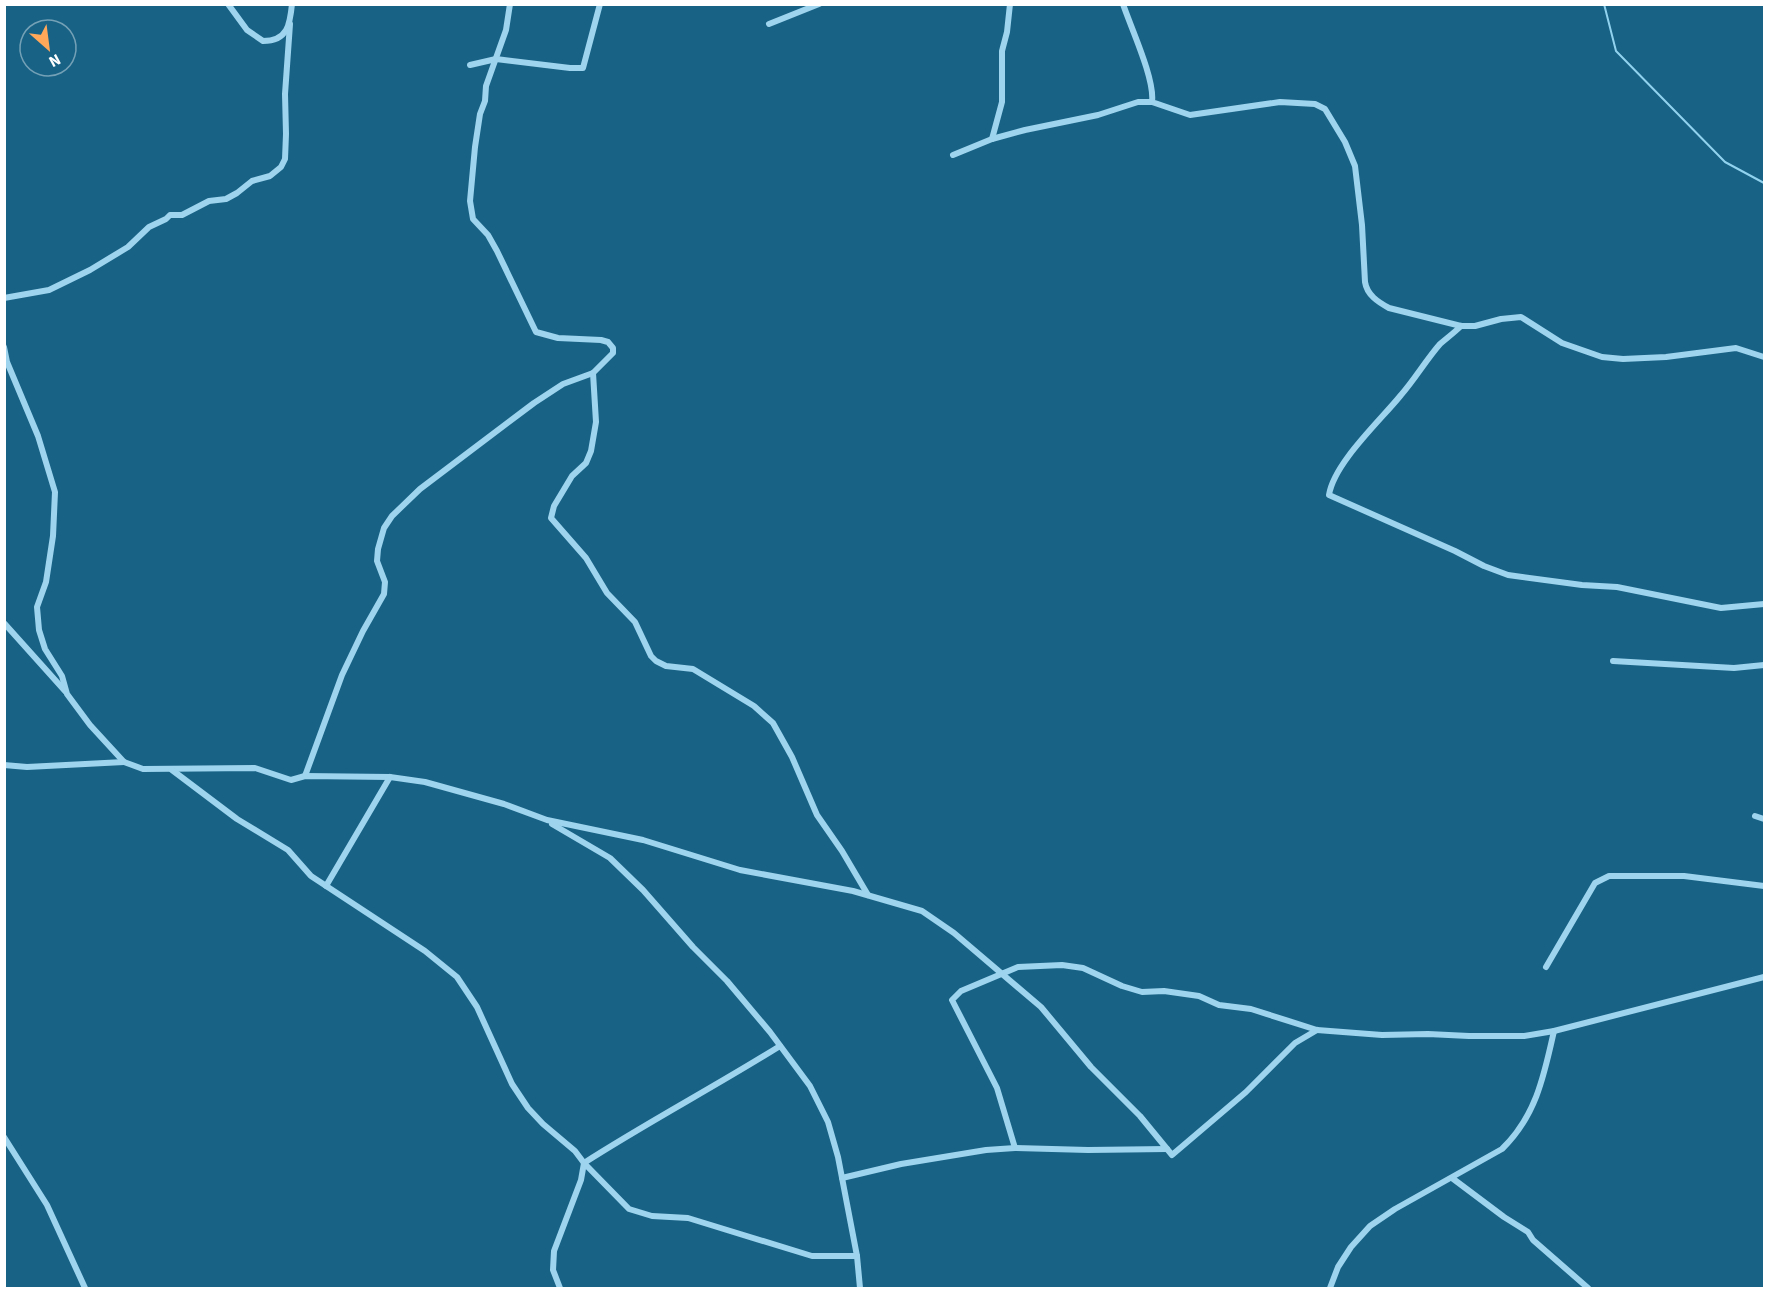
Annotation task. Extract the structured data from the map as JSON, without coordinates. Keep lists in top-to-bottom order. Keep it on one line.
{"north":"bottom right"}
